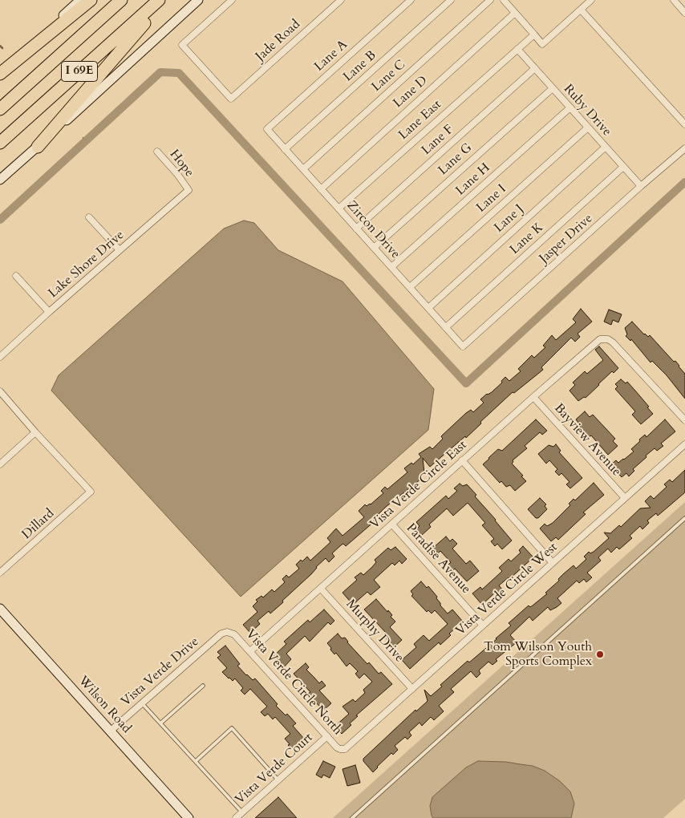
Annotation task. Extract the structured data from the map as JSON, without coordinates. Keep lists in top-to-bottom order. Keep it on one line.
{"streets":{"highway":["I 69E"],"main road":["Wilson Road"],"street":["Jade Road","Lane A","Lane B","Lane C","Lane D","Ruby Drive","Lane East","Lane F","Lane G","Hope","Lane H","Lane I","Lane J","Zircon Drive","Lane K","Jasper Drive","Lake Shore Drive","Bayview Avenue","Vista Verde Circle East","Dillard","Paradise Avenue","Vista Verde Circle West","Murphy Drive","Vista Verde Drive","Vista Verde Circle North","Vista Verde Court"]},"crossings":[["Lane A","Zircon Drive"],["Lane B","Zircon Drive"],["Lane C","Zircon Drive"],["Lane D","Zircon Drive"],["Ruby Drive","Lane East"],["Ruby Drive","Lane F"],["Ruby Drive","Lane G"],["Ruby Drive","Lane H"],["Ruby Drive","Lane I"],["Ruby Drive","Lane J"],["Ruby Drive","Lane K"],["Ruby Drive","Jasper Drive"],["Lane East","Zircon Drive"],["Lane F","Zircon Drive"],["Lane G","Zircon Drive"],["Hope","Lake Shore Drive"],["Lane H","Zircon Drive"],["Lane I","Zircon Drive"],["Lane J","Zircon Drive"],["Zircon Drive","Lane K"],["Zircon Drive","Jasper Drive"],["Bayview Avenue","Vista Verde Circle East"],["Bayview Avenue","Vista Verde Circle West"],["Vista Verde Circle East","Paradise Avenue"],["Vista Verde Circle East","Murphy Drive"],["Vista Verde Circle East","Vista Verde Circle North"],["Paradise Avenue","Vista Verde Circle West"],["Vista Verde Circle West","Murphy Drive"],["Vista Verde Circle West","Vista Verde Circle North"],["Vista Verde Drive","Vista Verde Circle North"],["Vista Verde Drive","Wilson Road"],["Vista Verde Circle North","Vista Verde Court"]],"places":["Tom Wilson Youth Sports Complex"]}
